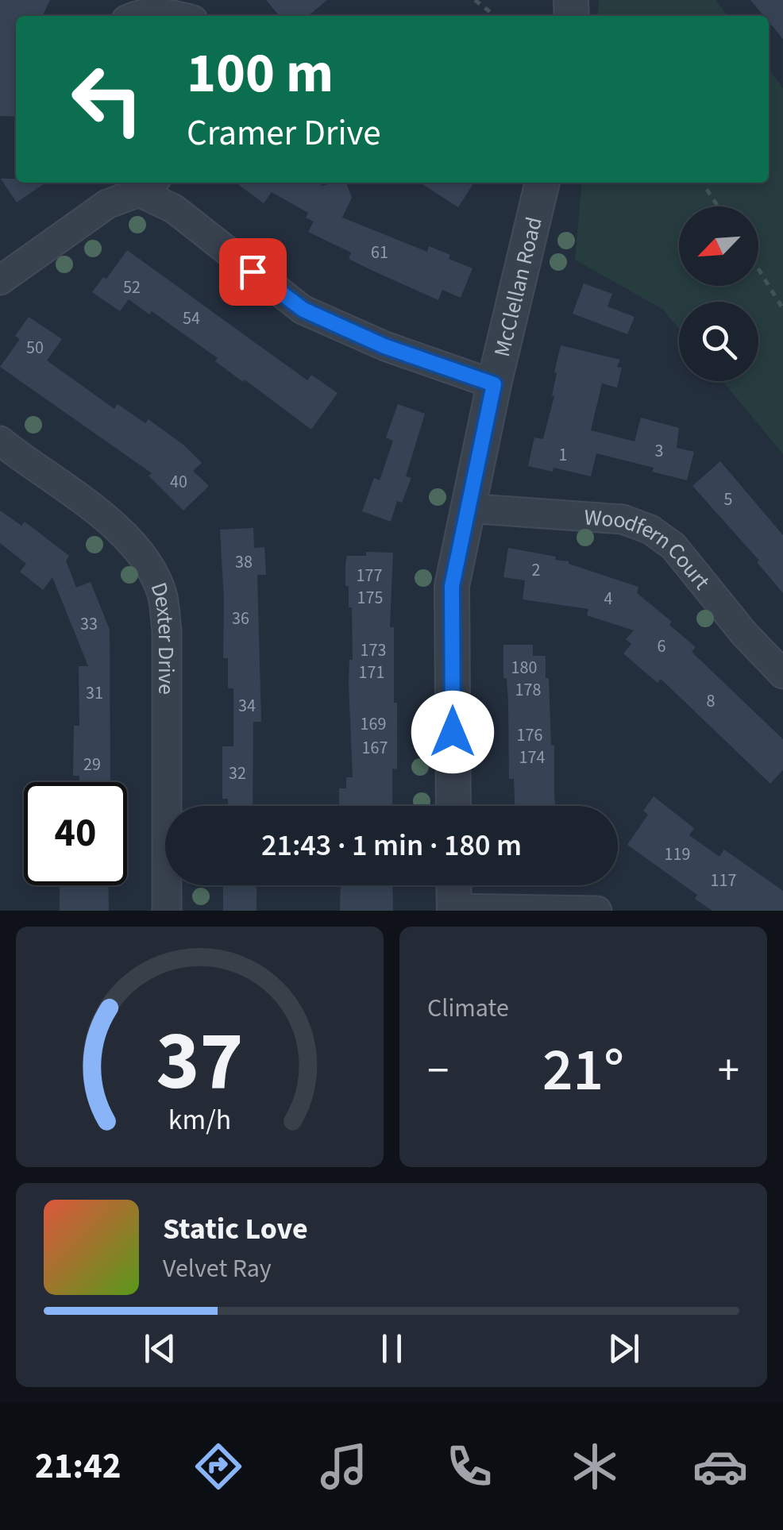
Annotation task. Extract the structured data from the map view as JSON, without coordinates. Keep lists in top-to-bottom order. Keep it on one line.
{"streets":{"street":["McClellan Road","Woodfern Court","Dexter Drive"]},"crossings":[["McClellan Road","Woodfern Court"]],"house_numbers":["61","52","54","50","3","1","40","5","38","2","177","175","4","36","33","6","173","180","171","178","31","8","34","169","176","167","174","29","32","119","117"],"north":"bottom left","page":{"turn":["100 m","Cramer Drive"],"limit":"40","trip":"21:43 · 1 min · 180 m","tile":"Climate","heat":["−","21°","+"],"song":["Static Love","Velvet Ray"],"tabs":"21:42","gauge":["37","km/h"]}}
